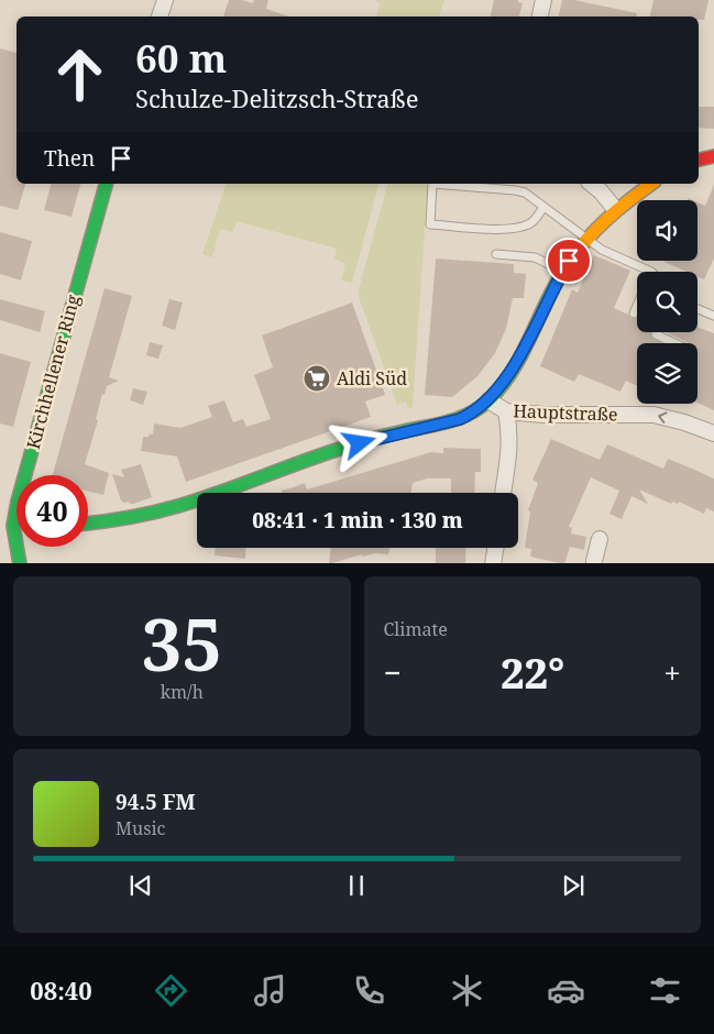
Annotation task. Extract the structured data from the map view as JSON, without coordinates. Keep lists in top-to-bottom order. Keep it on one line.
{"streets":{"street":["Kirchhellener Ring","Hauptstraße"]},"places":{"supermarket":["Aldi Süd"]},"page":{"turn":["60 m","Schulze-Delitzsch-Straße"],"then":"Then","limit":"40","trip":"08:41 · 1 min · 130 m","tile":[["35","km/h"],"Climate"],"heat":["−","22°","+"],"song":["94.5 FM","Music"],"tabs":"08:40"}}
